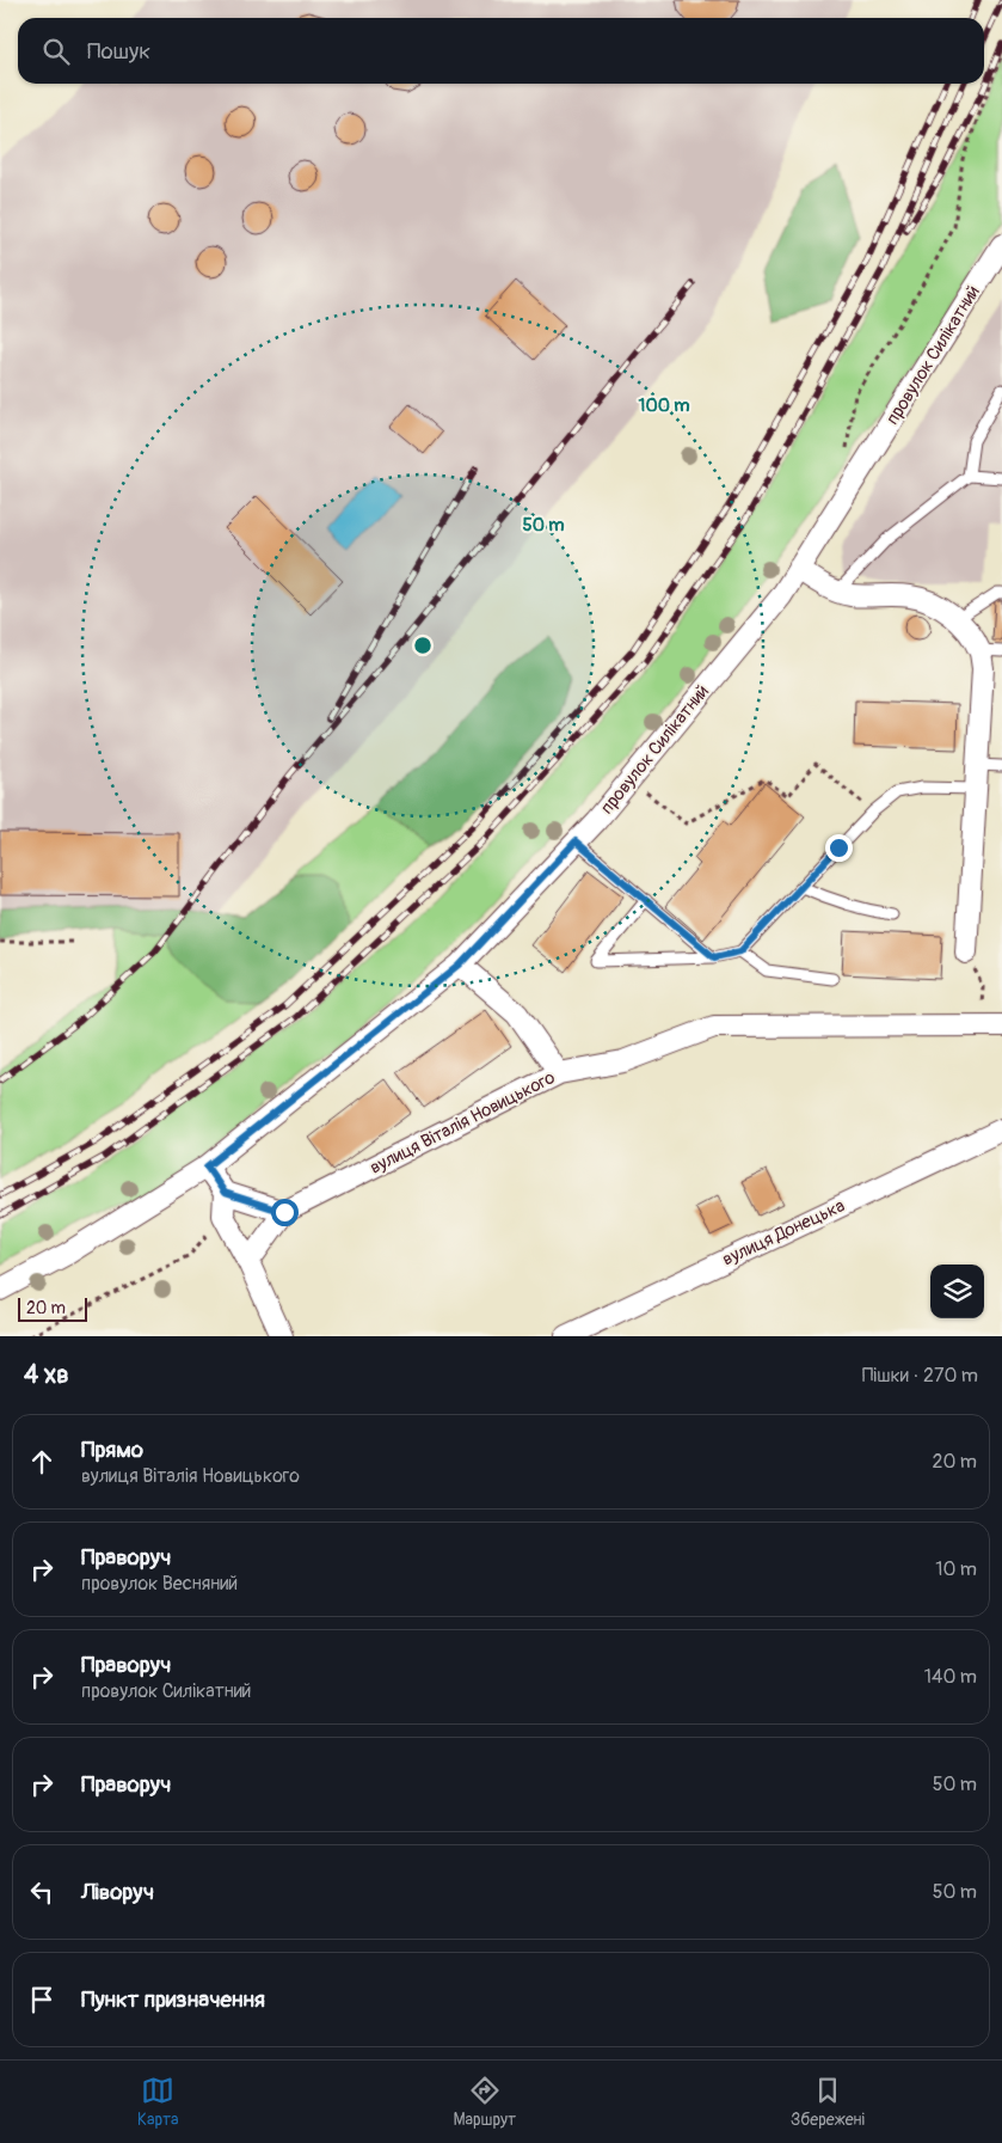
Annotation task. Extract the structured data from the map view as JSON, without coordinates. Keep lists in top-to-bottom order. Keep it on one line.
{"streets":{"street":["провулок Силікатний","вулиця Віталія Новицького","вулиця Донецька"]},"scale_bar":"20 m","page":{"search":"Пошук","scale":"20 m","heading":["4 хв","Пішки · 270 m"],"list":[["Прямо","вулиця Віталія Новицького","20 m"],["Праворуч","провулок Весняний","10 m"],["Праворуч","провулок Силікатний","140 m"],["Праворуч","50 m"],["Ліворуч","50 m"],"Пункт призначення"],"nav":["Карта","Маршрут","Збережені"]},"rings":["100 m","50 m"]}
